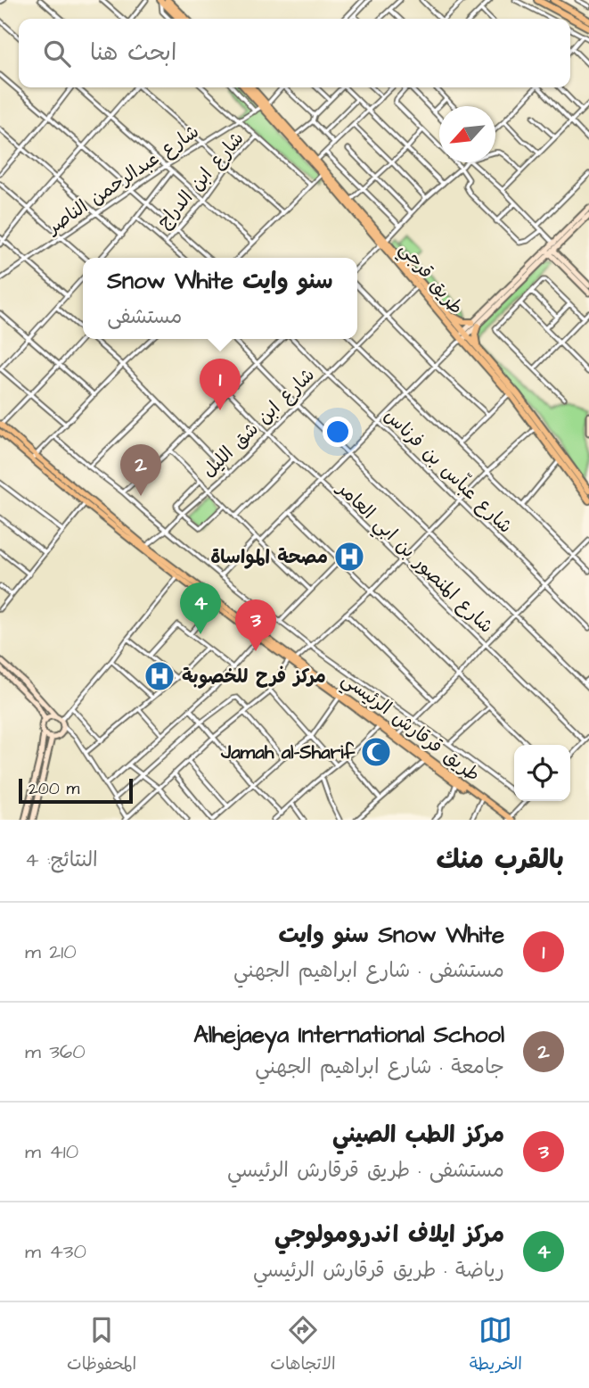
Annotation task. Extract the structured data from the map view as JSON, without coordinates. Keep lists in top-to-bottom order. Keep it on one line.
{"streets":{"highway":["طريق قرجي"],"main road":["طريق قرقارش الرئيسي"],"street":["شارع عبدالرحمن الناصر","شارع ابن الدراج","شارع ابن شق الليل","شارع عباّس بن فرناس","شارع المنصور بن ابي العامر"]},"crossings":[["شارع عبدالرحمن الناصر","طريق قرجي"],["طريق قرجي","شارع ابن شق الليل"],["شارع ابن شق الليل","شارع عباّس بن فرناس"],["شارع ابن شق الليل","شارع المنصور بن ابي العامر"],["شارع ابن شق الليل","طريق قرقارش الرئيسي"]],"places":{"hospital":["مصحة المواساة","مركز فرح للخصوبة"],"mosque":["Jamah al-Sharif"]},"scale_bar":"200 m","north":"bottom left","page":{"search":"ابحث هنا","popup":["Snow White سنو وايت","مستشفى"],"pins":["1","2","4","3"],"scale":"200 m","heading":["بالقرب منك","النتائج: 4"],"list":[{"mark":"1","name":"Snow White سنو وايت","note":"مستشفى · شارع ابراهيم الجهني","value":"210 m"},{"mark":"2","name":"Alhejaeya International School","note":"جامعة · شارع ابراهيم الجهني","value":"360 m"},{"mark":"3","name":"مركز الطب الصيني","note":"مستشفى · طريق قرقارش الرئيسي","value":"410 m"},{"mark":"4","name":"مركز ايلاف اندرومولوجي","note":"رياضة · طريق قرقارش الرئيسي","value":"430 m"}],"nav":["الخريطة","الاتجاهات","المحفوظات"]}}
